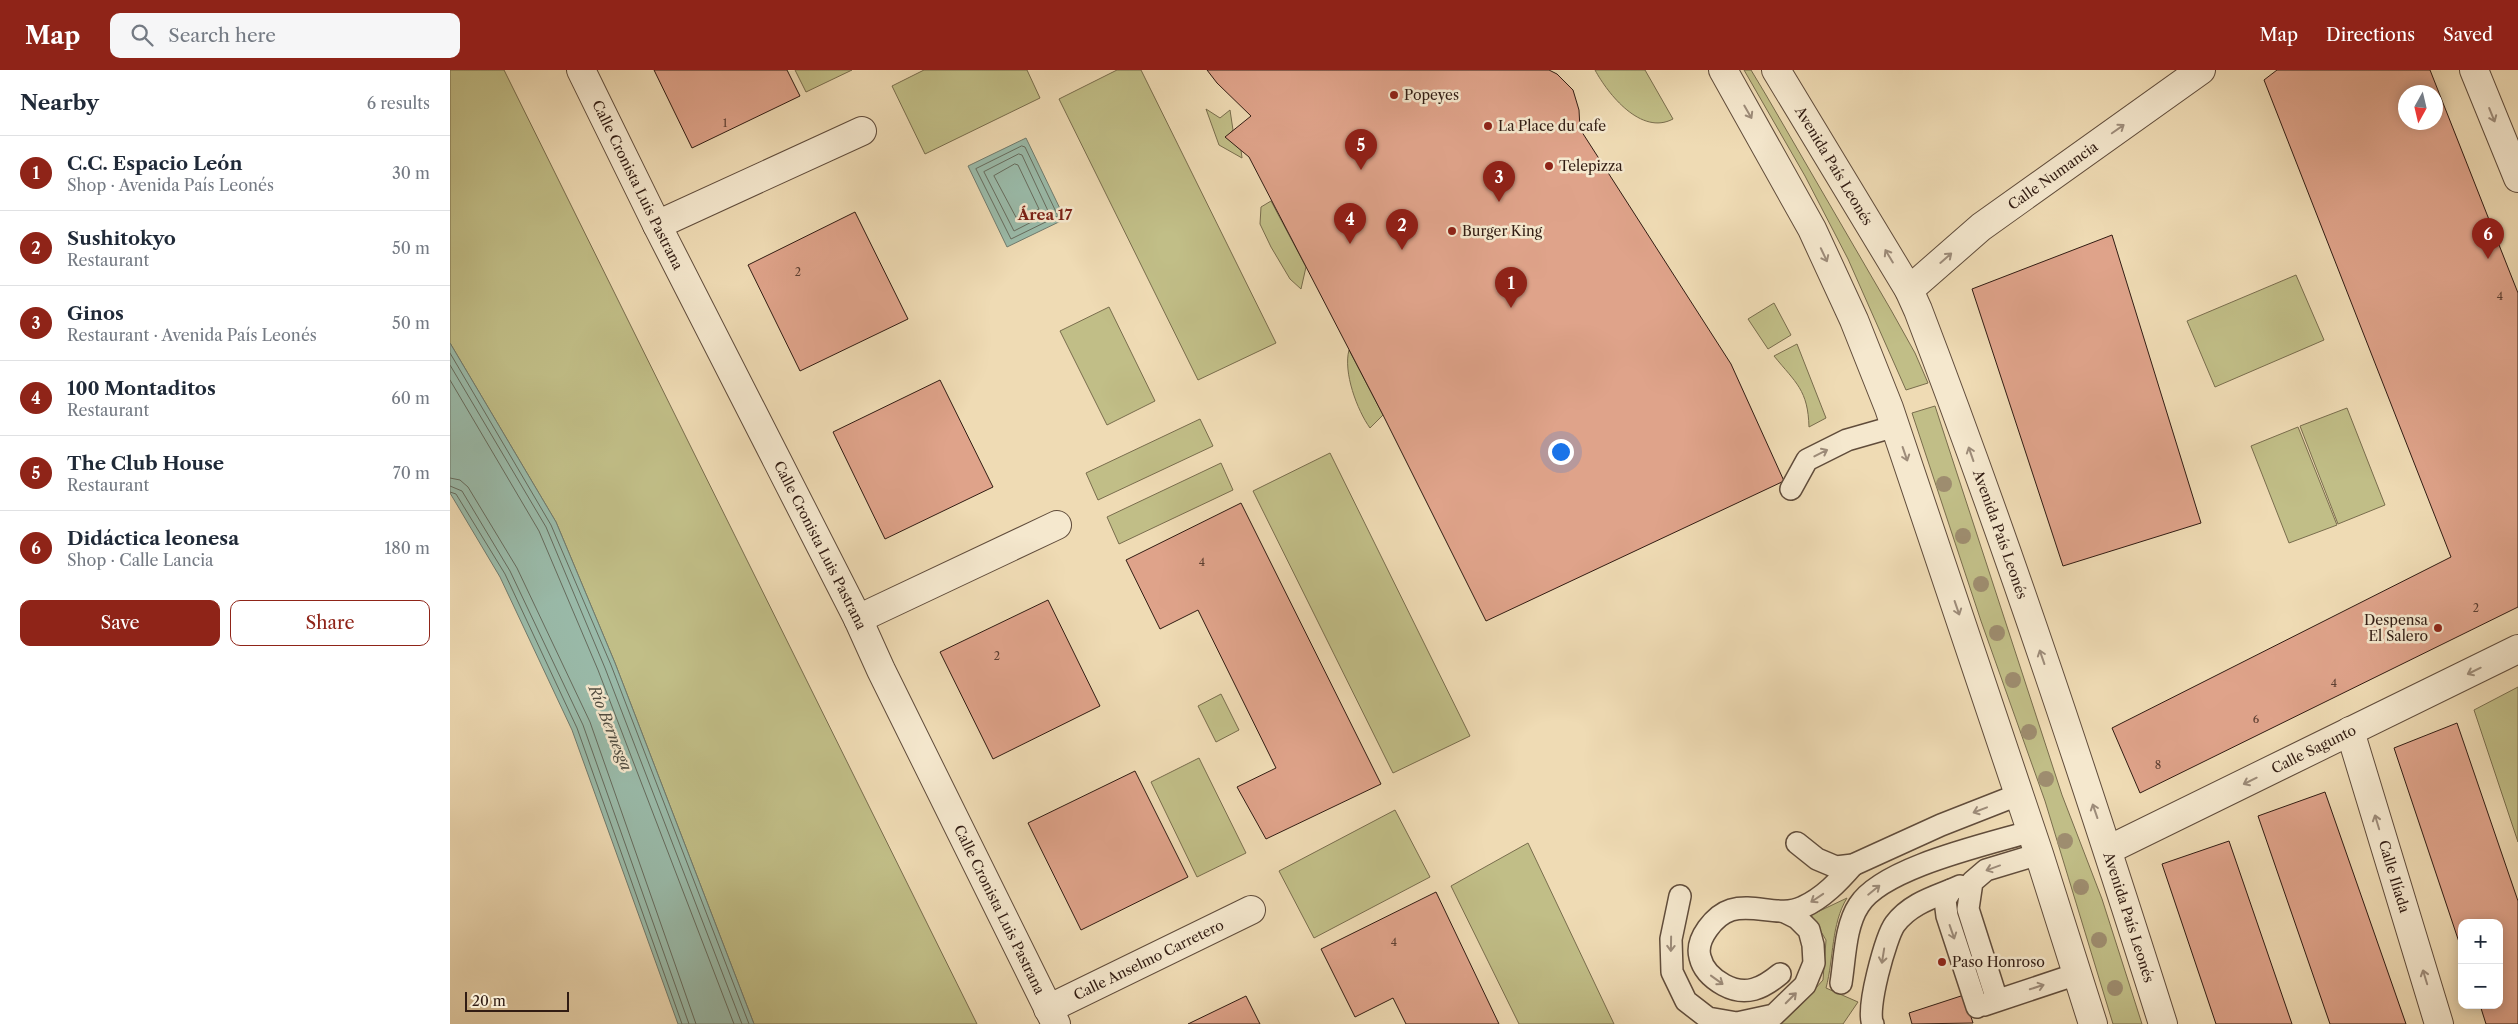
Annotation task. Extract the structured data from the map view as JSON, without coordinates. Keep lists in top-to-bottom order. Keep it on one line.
{"streets":{"street":["Avenida País Leonés","Calle Numancia","Calle Cronista Luis Pastrana","Calle Sagunto","Calle Ilíada","Calle Anselmo Carretero"]},"crossings":[["Avenida País Leonés","Calle Numancia"],["Avenida País Leonés","Calle Sagunto"],["Calle Cronista Luis Pastrana","Calle Anselmo Carretero"],["Calle Sagunto","Calle Ilíada"]],"one_way":["Calle Numancia","Calle Sagunto","Calle Ilíada"],"districts":["Área 17"],"water":["Río Bernesga"],"places":["Popeyes","La Place du cafe","Telepizza","Burger King","Despensa El Salero","Paso Honroso"],"house_numbers":["1","2","4","4","2","2","4","6","8","4"],"scale_bar":"20 m","north":"bottom","page":{"header":"Map","search":"Search here","nav":["Map","Directions","Saved"],"heading":["Nearby","6 results"],"pins":["5","3","4","2","6","1"],"list":[{"mark":"1","name":"C.C. Espacio León","note":"Shop · Avenida País Leonés","value":"30 m"},{"mark":"2","name":"Sushitokyo","note":"Restaurant","value":"50 m"},{"mark":"3","name":"Ginos","note":"Restaurant · Avenida País Leonés","value":"50 m"},{"mark":"4","name":"100 Montaditos","note":"Restaurant","value":"60 m"},{"mark":"5","name":"The Club House","note":"Restaurant","value":"70 m"},{"mark":"6","name":"Didáctica leonesa","note":"Shop · Calle Lancia","value":"180 m"}],"buttons":["Save","Share"],"map_buttons":["+","−"],"scale":"20 m"}}
